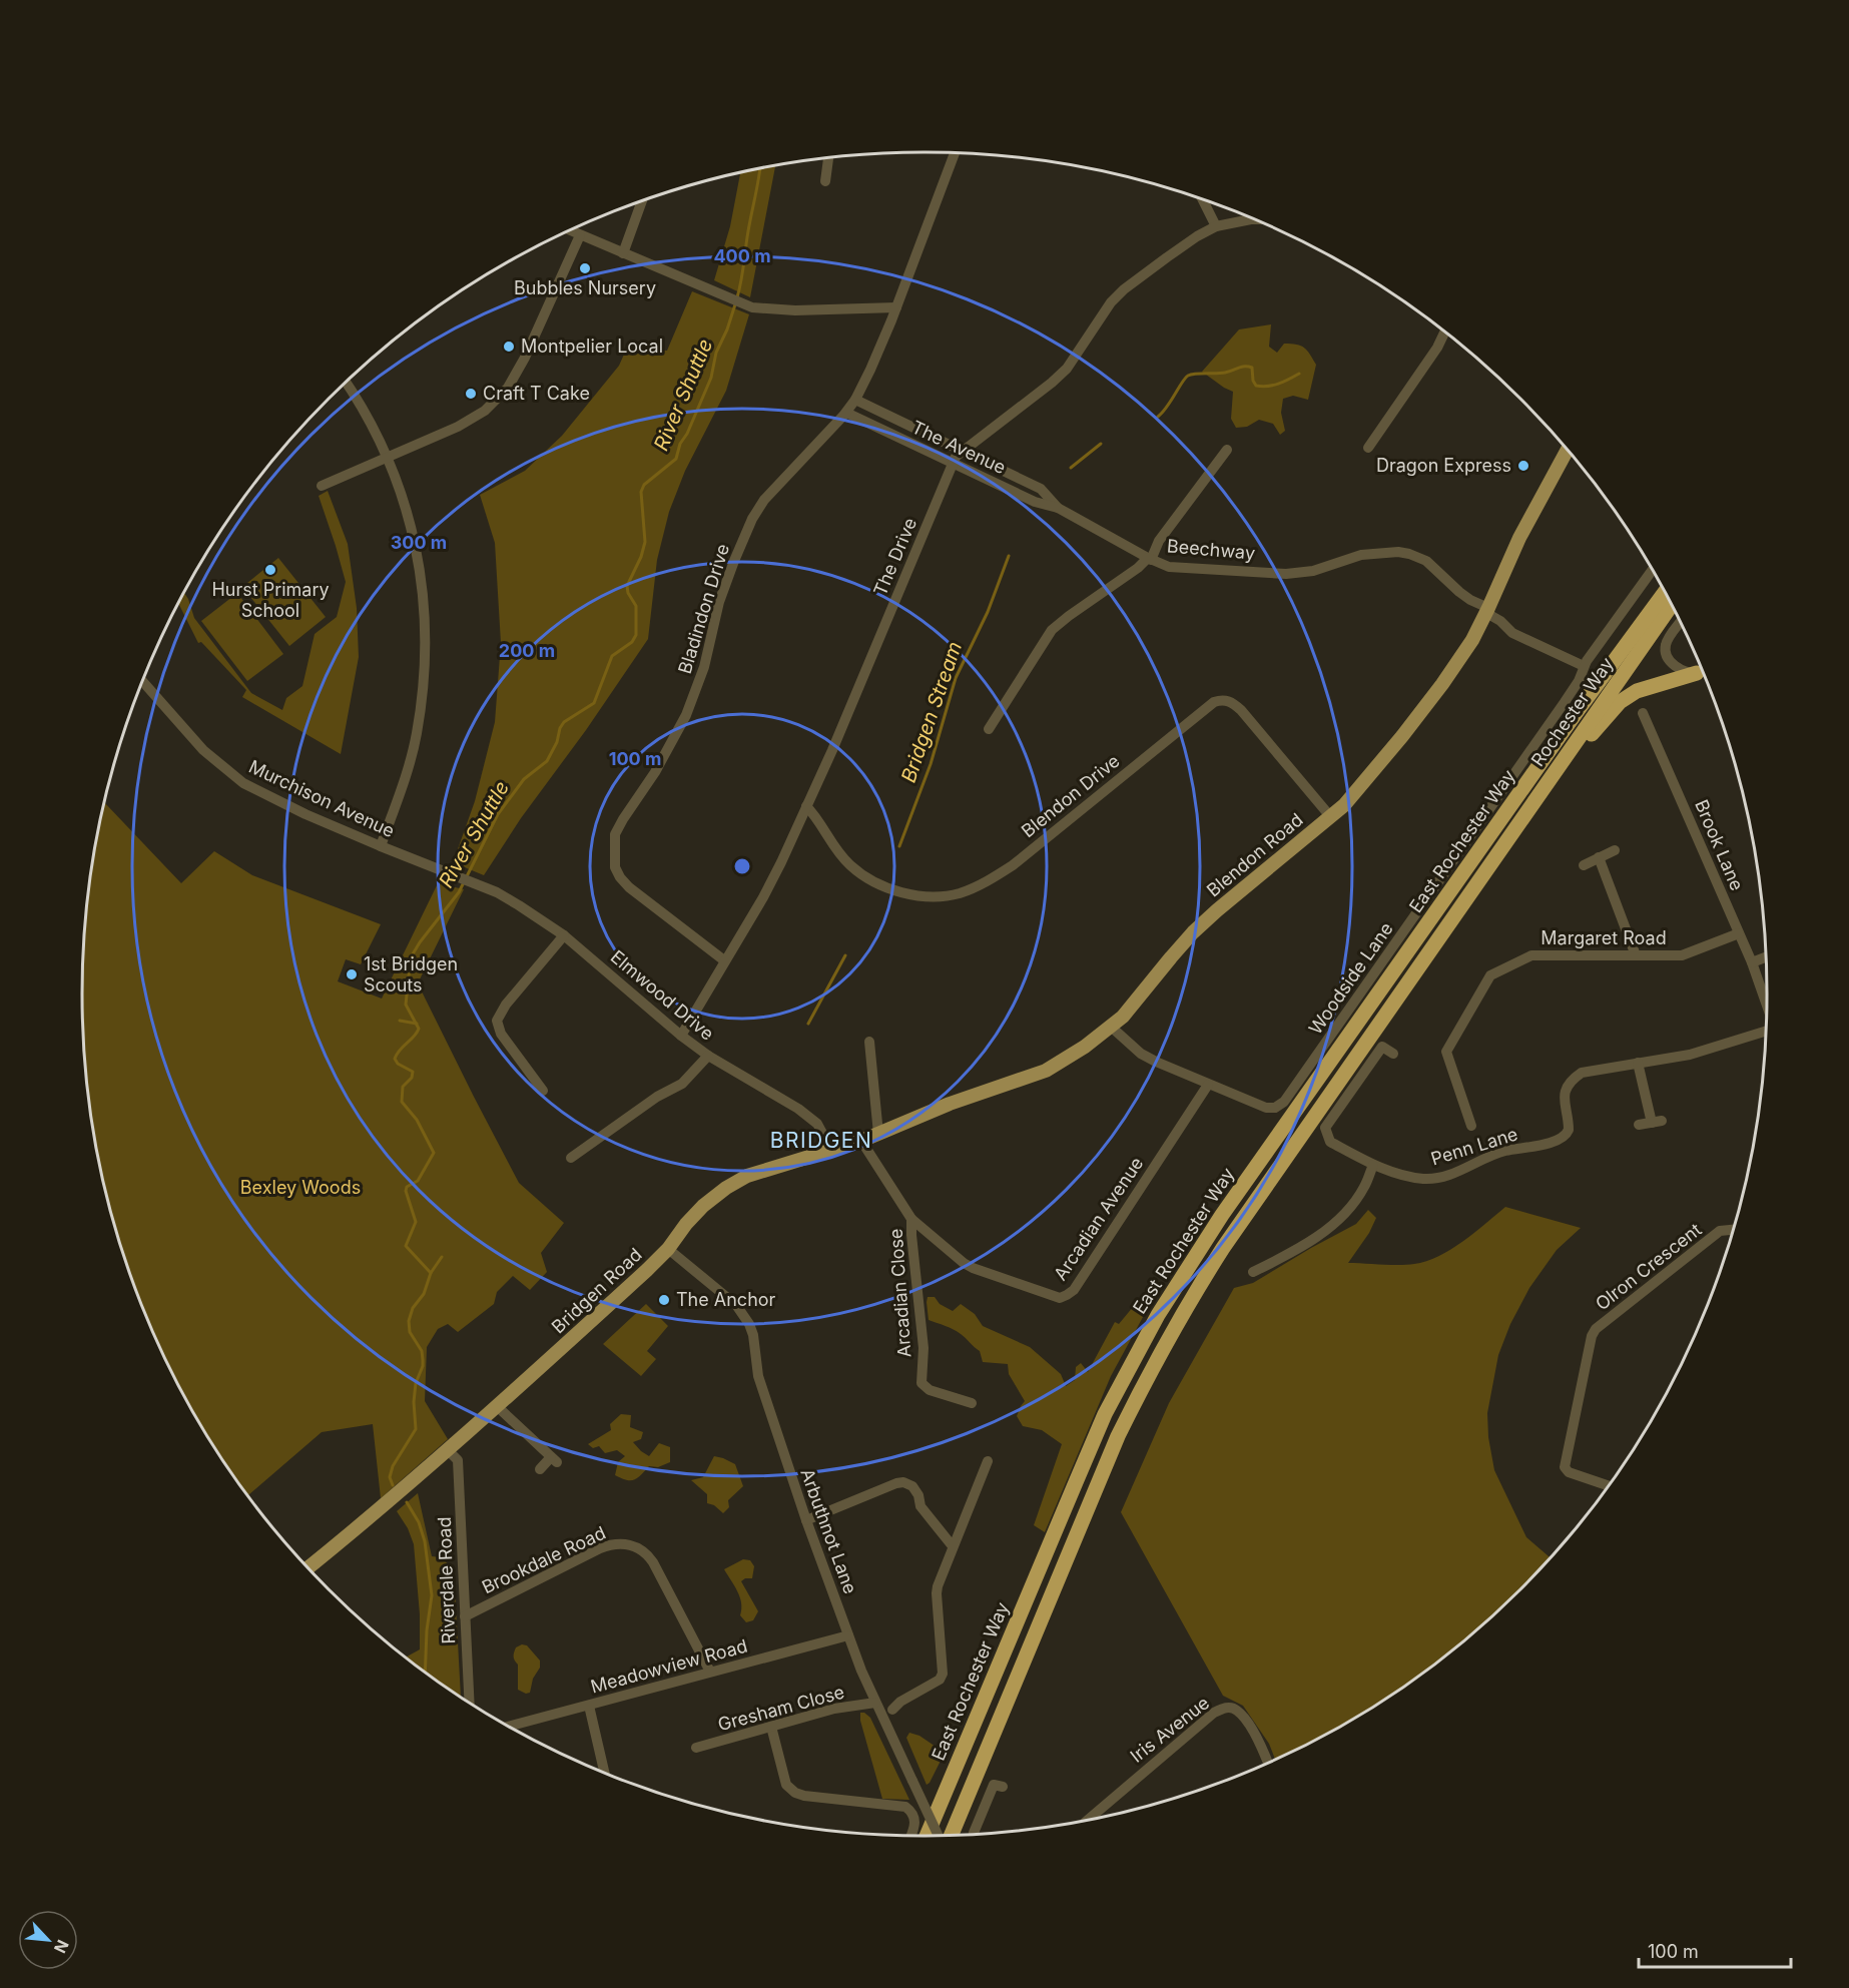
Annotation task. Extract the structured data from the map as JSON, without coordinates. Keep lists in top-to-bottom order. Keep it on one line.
{"streets":{"highway":["Rochester Way","East Rochester Way"],"main road":["Blendon Road","Bridgen Road"],"street":["The Avenue","Beechway","The Drive","Bladindon Drive","Blendon Drive","Murchison Avenue","Brook Lane","Margaret Road","Woodside Lane","Elmwood Drive","Penn Lane","Arcadian Avenue","Olron Crescent","Arcadian Close","Arbuthnot Lane","Brookdale Road","Riverdale Road","Meadowview Road","Gresham Close","Iris Avenue"]},"crossings":[["The Avenue","Beechway"],["The Avenue","The Drive"],["The Avenue","Bladindon Drive"],["Beechway","Blendon Road"],["Beechway","Woodside Lane"],["The Drive","Bladindon Drive"],["The Drive","Blendon Drive"],["The Drive","Elmwood Drive"],["Rochester Way","East Rochester Way"],["Blendon Drive","Blendon Road"],["Murchison Avenue","Elmwood Drive"],["Brook Lane","Margaret Road"],["Blendon Road","Woodside Lane"],["Blendon Road","Elmwood Drive"],["Blendon Road","Arcadian Avenue"],["Blendon Road","Bridgen Road"],["Woodside Lane","Arcadian Avenue"],["Elmwood Drive","Bridgen Road"],["Arcadian Avenue","Arcadian Close"],["Bridgen Road","Arbuthnot Lane"],["Bridgen Road","Riverdale Road"],["Arbuthnot Lane","Meadowview Road"],["Arbuthnot Lane","Gresham Close"],["Brookdale Road","Riverdale Road"],["Brookdale Road","Meadowview Road"]],"districts":["BRIDGEN"],"water":["River Shuttle","Bridgen Stream"],"parks":["Bexley Woods"],"places":["Bubbles Nursery","Montpelier Local","Craft T Cake","Dragon Express","Hurst Primary School","1st Bridgen Scouts","The Anchor"],"scale_bar":"100 m","north":"bottom right","rings":["400 m","300 m","200 m","100 m"]}
